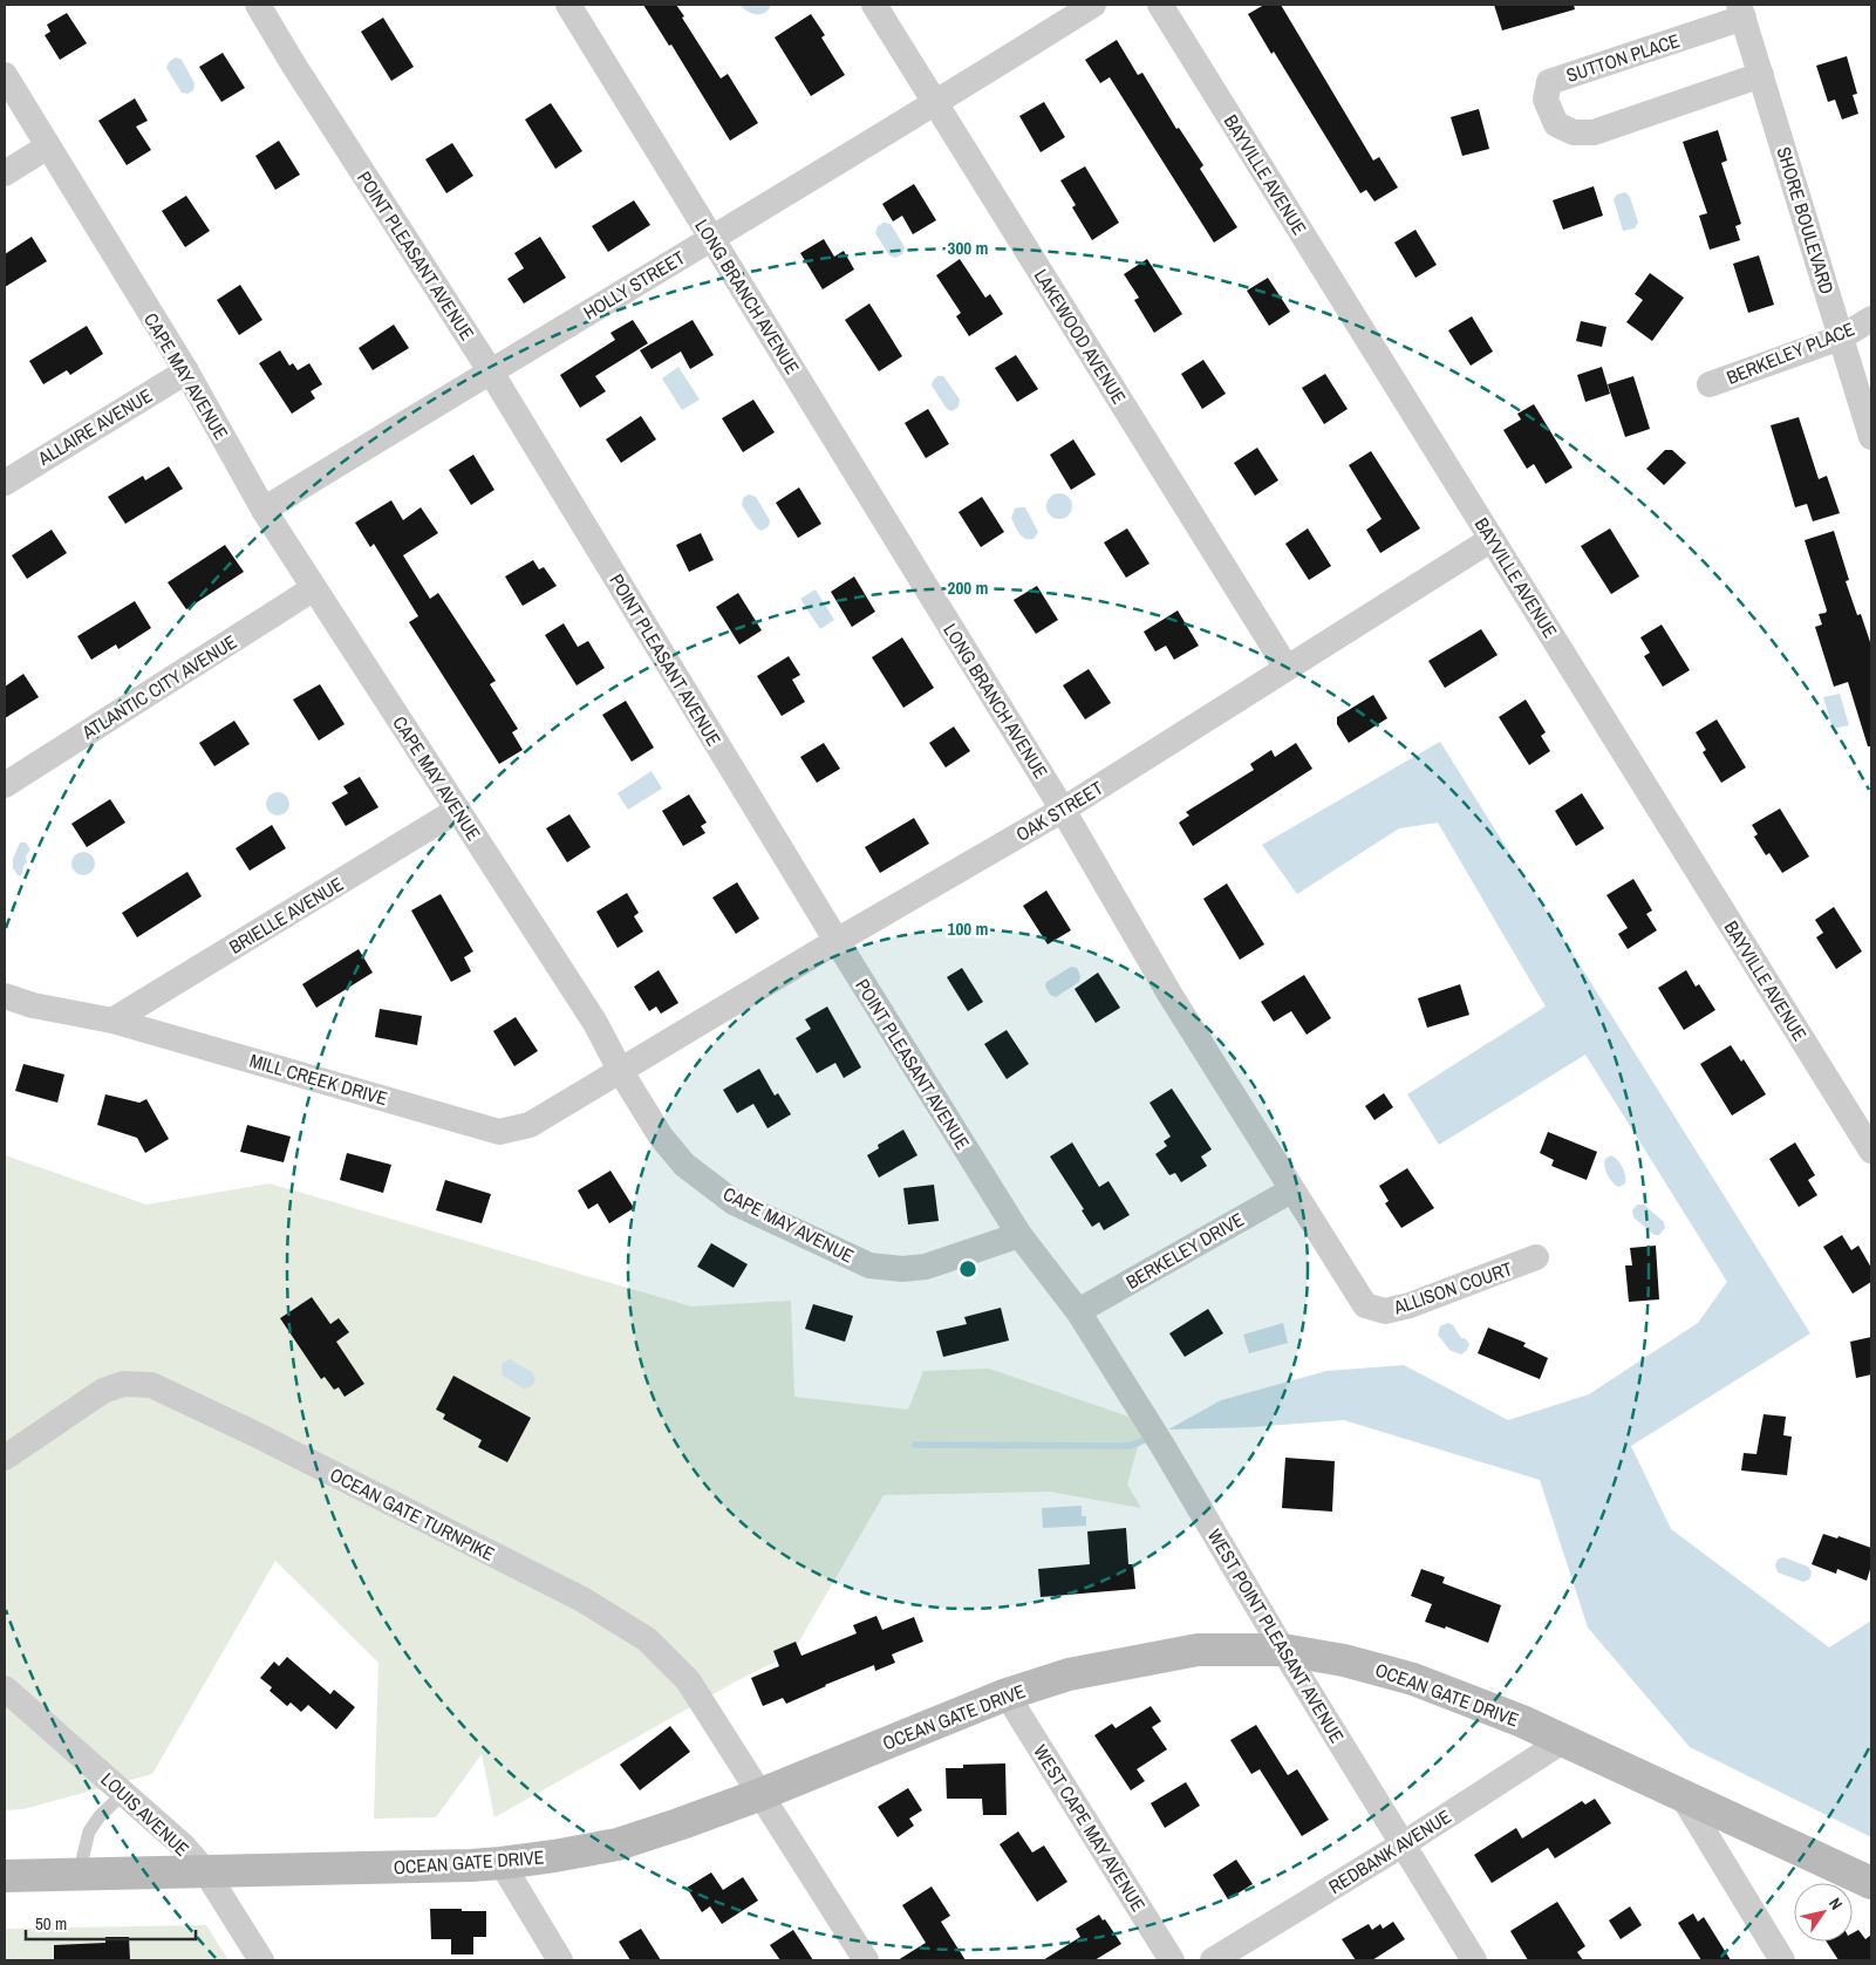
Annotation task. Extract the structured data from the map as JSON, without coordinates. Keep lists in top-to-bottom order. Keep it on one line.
{"streets":{"main road":["OCEAN GATE DRIVE"],"street":["SUTTON PLACE","BAYVILLE AVENUE","SHORE BOULEVARD","POINT PLEASANT AVENUE","HOLLY STREET","LONG BRANCH AVENUE","LAKEWOOD AVENUE","BERKELEY PLACE","CAPE MAY AVENUE","ALLAIRE AVENUE","ATLANTIC CITY AVENUE","OAK STREET","BRIELLE AVENUE","MILL CREEK DRIVE","BERKELEY DRIVE","ALLISON COURT","OCEAN GATE TURNPIKE","WEST POINT PLEASANT AVENUE","LOUIS AVENUE","WEST CAPE MAY AVENUE","REDBANK AVENUE"]},"crossings":[["SUTTON PLACE","SHORE BOULEVARD"],["BAYVILLE AVENUE","OAK STREET"],["SHORE BOULEVARD","BERKELEY PLACE"],["POINT PLEASANT AVENUE","HOLLY STREET"],["POINT PLEASANT AVENUE","CAPE MAY AVENUE"],["POINT PLEASANT AVENUE","OAK STREET"],["POINT PLEASANT AVENUE","BERKELEY DRIVE"],["POINT PLEASANT AVENUE","WEST POINT PLEASANT AVENUE"],["HOLLY STREET","LONG BRANCH AVENUE"],["HOLLY STREET","LAKEWOOD AVENUE"],["HOLLY STREET","CAPE MAY AVENUE"],["LONG BRANCH AVENUE","OAK STREET"],["LONG BRANCH AVENUE","BERKELEY DRIVE"],["LONG BRANCH AVENUE","ALLISON COURT"],["LAKEWOOD AVENUE","OAK STREET"],["CAPE MAY AVENUE","ALLAIRE AVENUE"],["CAPE MAY AVENUE","ATLANTIC CITY AVENUE"],["CAPE MAY AVENUE","OAK STREET"],["CAPE MAY AVENUE","BRIELLE AVENUE"],["CAPE MAY AVENUE","MILL CREEK DRIVE"],["OAK STREET","MILL CREEK DRIVE"],["BRIELLE AVENUE","MILL CREEK DRIVE"],["BERKELEY DRIVE","ALLISON COURT"],["BERKELEY DRIVE","WEST POINT PLEASANT AVENUE"],["OCEAN GATE TURNPIKE","OCEAN GATE DRIVE"],["WEST POINT PLEASANT AVENUE","OCEAN GATE DRIVE"],["WEST POINT PLEASANT AVENUE","REDBANK AVENUE"],["OCEAN GATE DRIVE","LOUIS AVENUE"],["OCEAN GATE DRIVE","WEST CAPE MAY AVENUE"],["OCEAN GATE DRIVE","REDBANK AVENUE"]],"scale_bar":"50 m","north":"top right","rings":["300 m","200 m","100 m"]}
